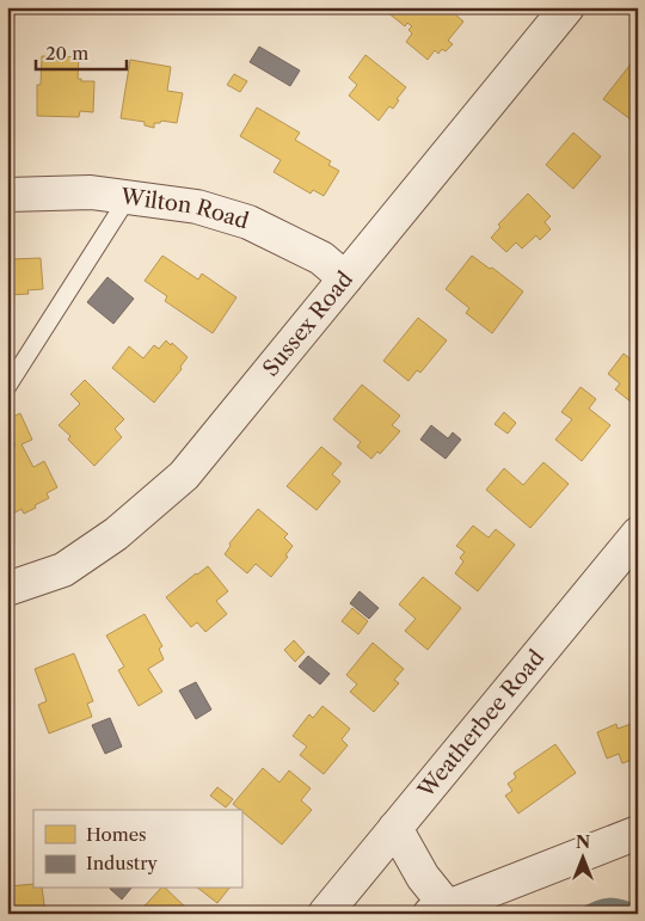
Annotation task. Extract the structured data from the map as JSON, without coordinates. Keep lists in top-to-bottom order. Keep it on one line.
{"streets":{"street":["Wilton Road","Sussex Road","Weatherbee Road"]},"crossings":[["Wilton Road","Sussex Road"]],"legend":["Homes","Industry"],"scale_bar":"20 m","north":"top"}
